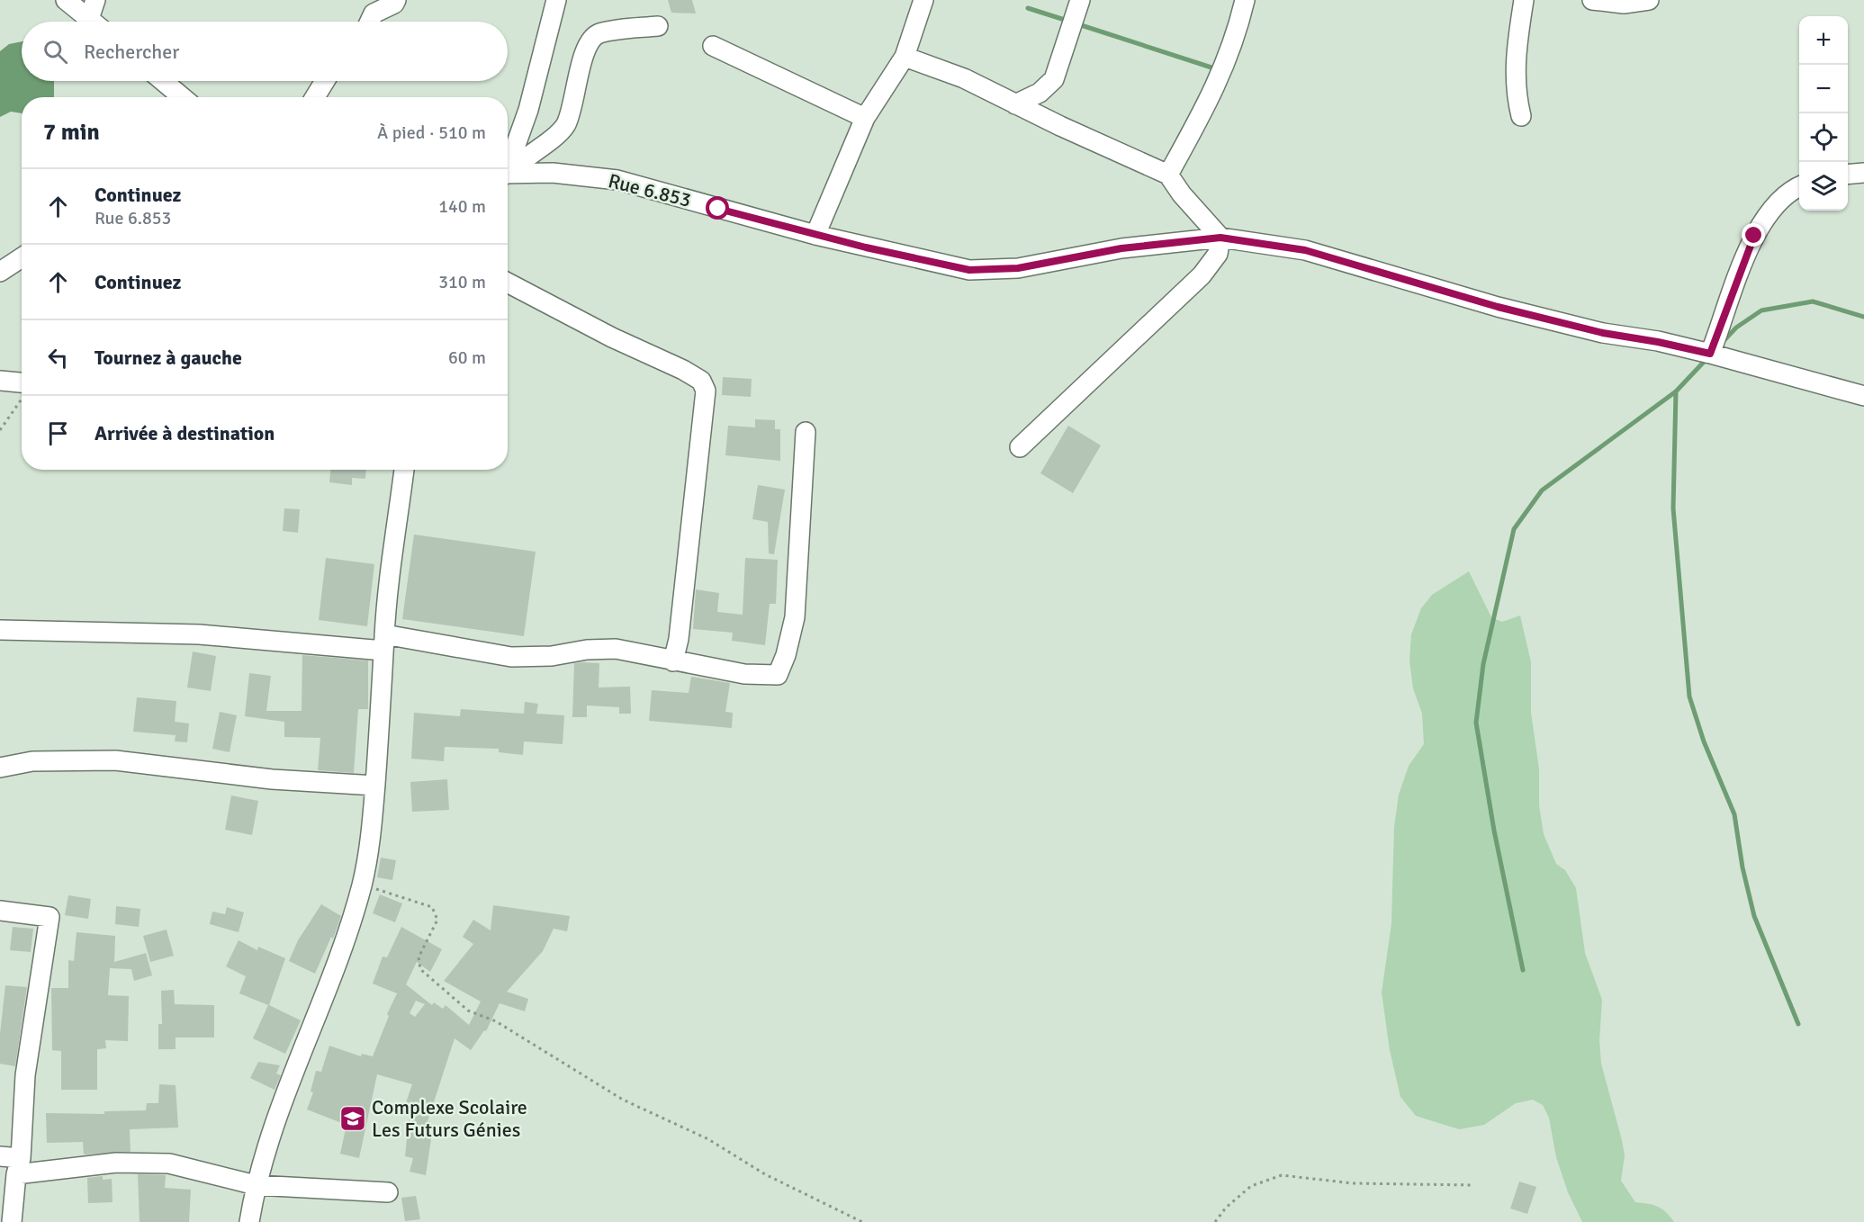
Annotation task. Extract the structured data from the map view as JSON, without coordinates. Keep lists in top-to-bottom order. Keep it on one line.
{"streets":{"street":["Rue 6.853"]},"places":{"school or university":["Complexe Scolaire Les Futurs Génies"]},"page":{"map_buttons":["+","−"],"search":"Rechercher","heading":["7 min","À pied · 510 m"],"list":[["Continuez","Rue 6.853","140 m"],["Continuez","310 m"],["Tournez à gauche","60 m"],"Arrivée à destination"]}}
